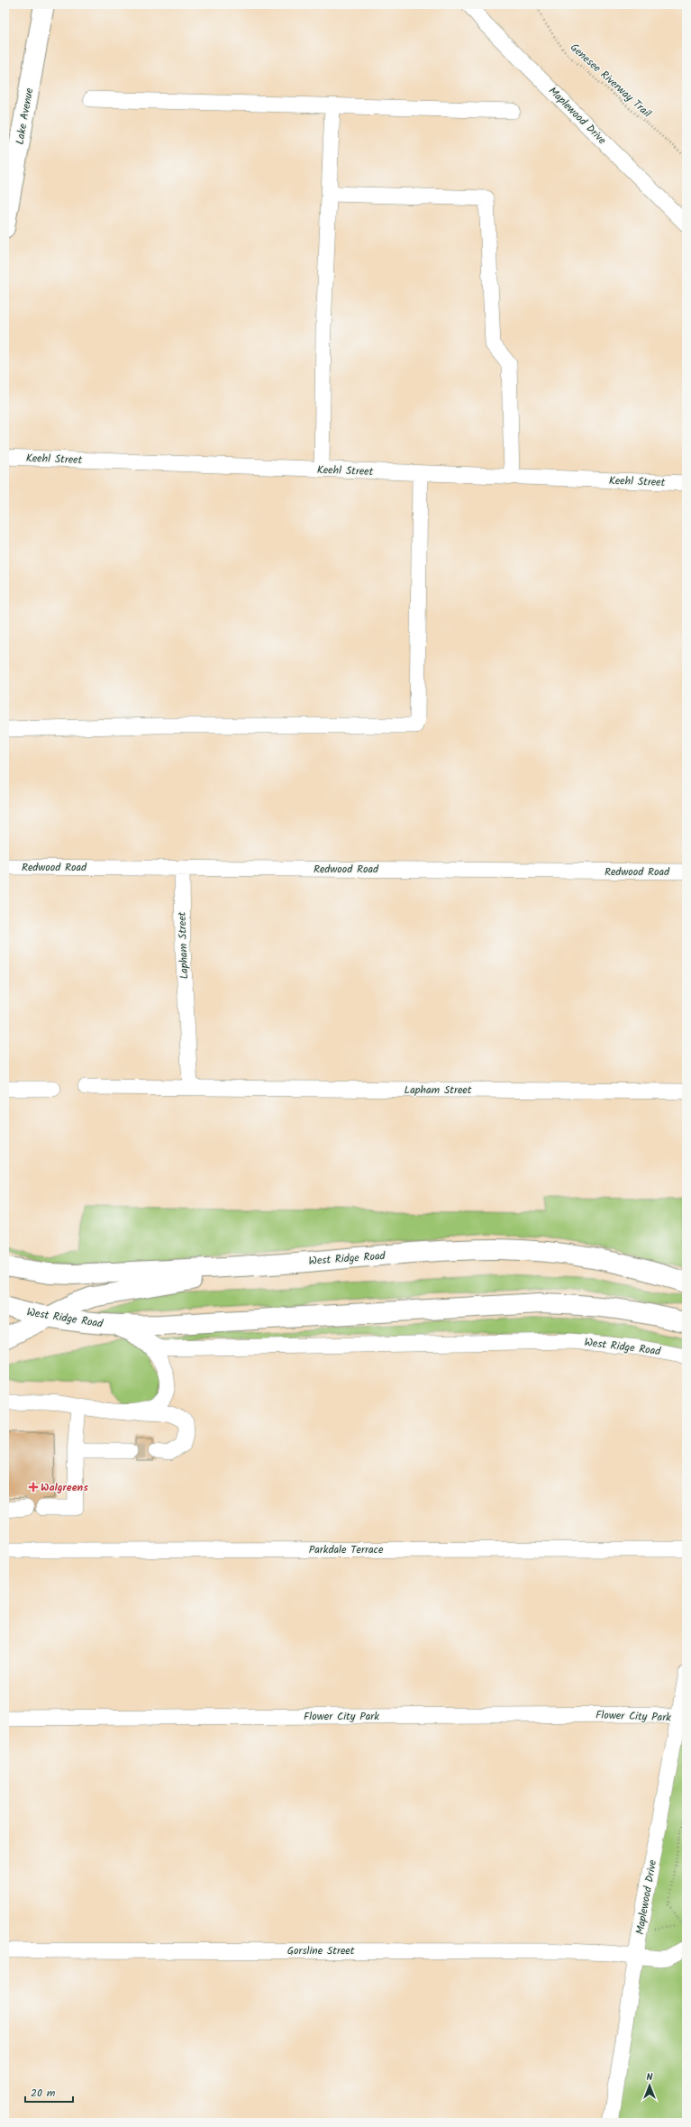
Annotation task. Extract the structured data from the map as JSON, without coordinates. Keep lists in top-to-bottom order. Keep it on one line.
{"streets":{"main road":["Lake Avenue","West Ridge Road"],"street":["Maplewood Drive","Keehl Street","Redwood Road","Lapham Street","Parkdale Terrace","Flower City Park","Gorsline Street"],"path":["Genesee Riverway Trail"]},"crossings":[["Maplewood Drive","Flower City Park"],["Maplewood Drive","Gorsline Street"],["Redwood Road","Lapham Street"]],"places":{"health":["Walgreens"]},"scale_bar":"20 m","north":"top"}
